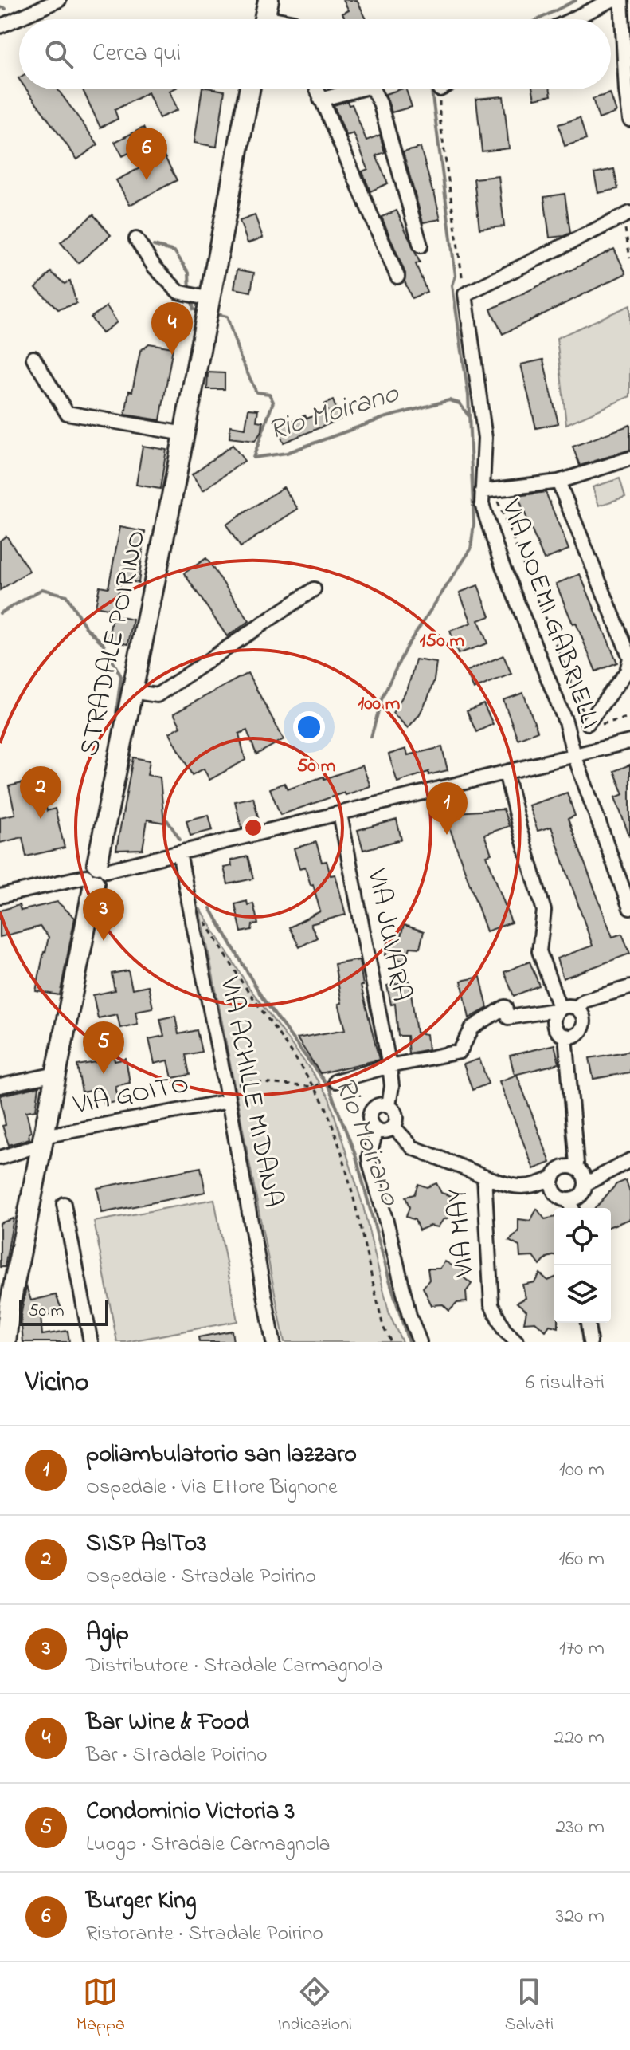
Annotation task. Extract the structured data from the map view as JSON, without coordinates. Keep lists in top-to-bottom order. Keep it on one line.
{"streets":{"main road":["STRADALE POIRINO"],"street":["VIA NOEMI GABRIELLI","VIA JUVARA","VIA ACHILLE MIDANA","VIA GOITO","VIA MAY"]},"crossings":[["STRADALE POIRINO","VIA GOITO"],["VIA JUVARA","VIA MAY"],["VIA ACHILLE MIDANA","VIA GOITO"]],"water":["Rio Moirano"],"scale_bar":"50 m","page":{"search":"Cerca qui","pins":["6","4","2","1","3","5"],"scale":"50 m","heading":["Vicino","6 risultati"],"list":[{"mark":"1","name":"poliambulatorio san lazzaro","note":"Ospedale · Via Ettore Bignone","value":"100 m"},{"mark":"2","name":"SISP AslTo3","note":"Ospedale · Stradale Poirino","value":"160 m"},{"mark":"3","name":"Agip","note":"Distributore · Stradale Carmagnola","value":"170 m"},{"mark":"4","name":"Bar Wine & Food","note":"Bar · Stradale Poirino","value":"220 m"},{"mark":"5","name":"Condominio Victoria 3","note":"Luogo · Stradale Carmagnola","value":"230 m"},{"mark":"6","name":"Burger King","note":"Ristorante · Stradale Poirino","value":"320 m"}],"nav":["Mappa","Indicazioni","Salvati"]},"rings":["150 m","100 m","50 m"]}
